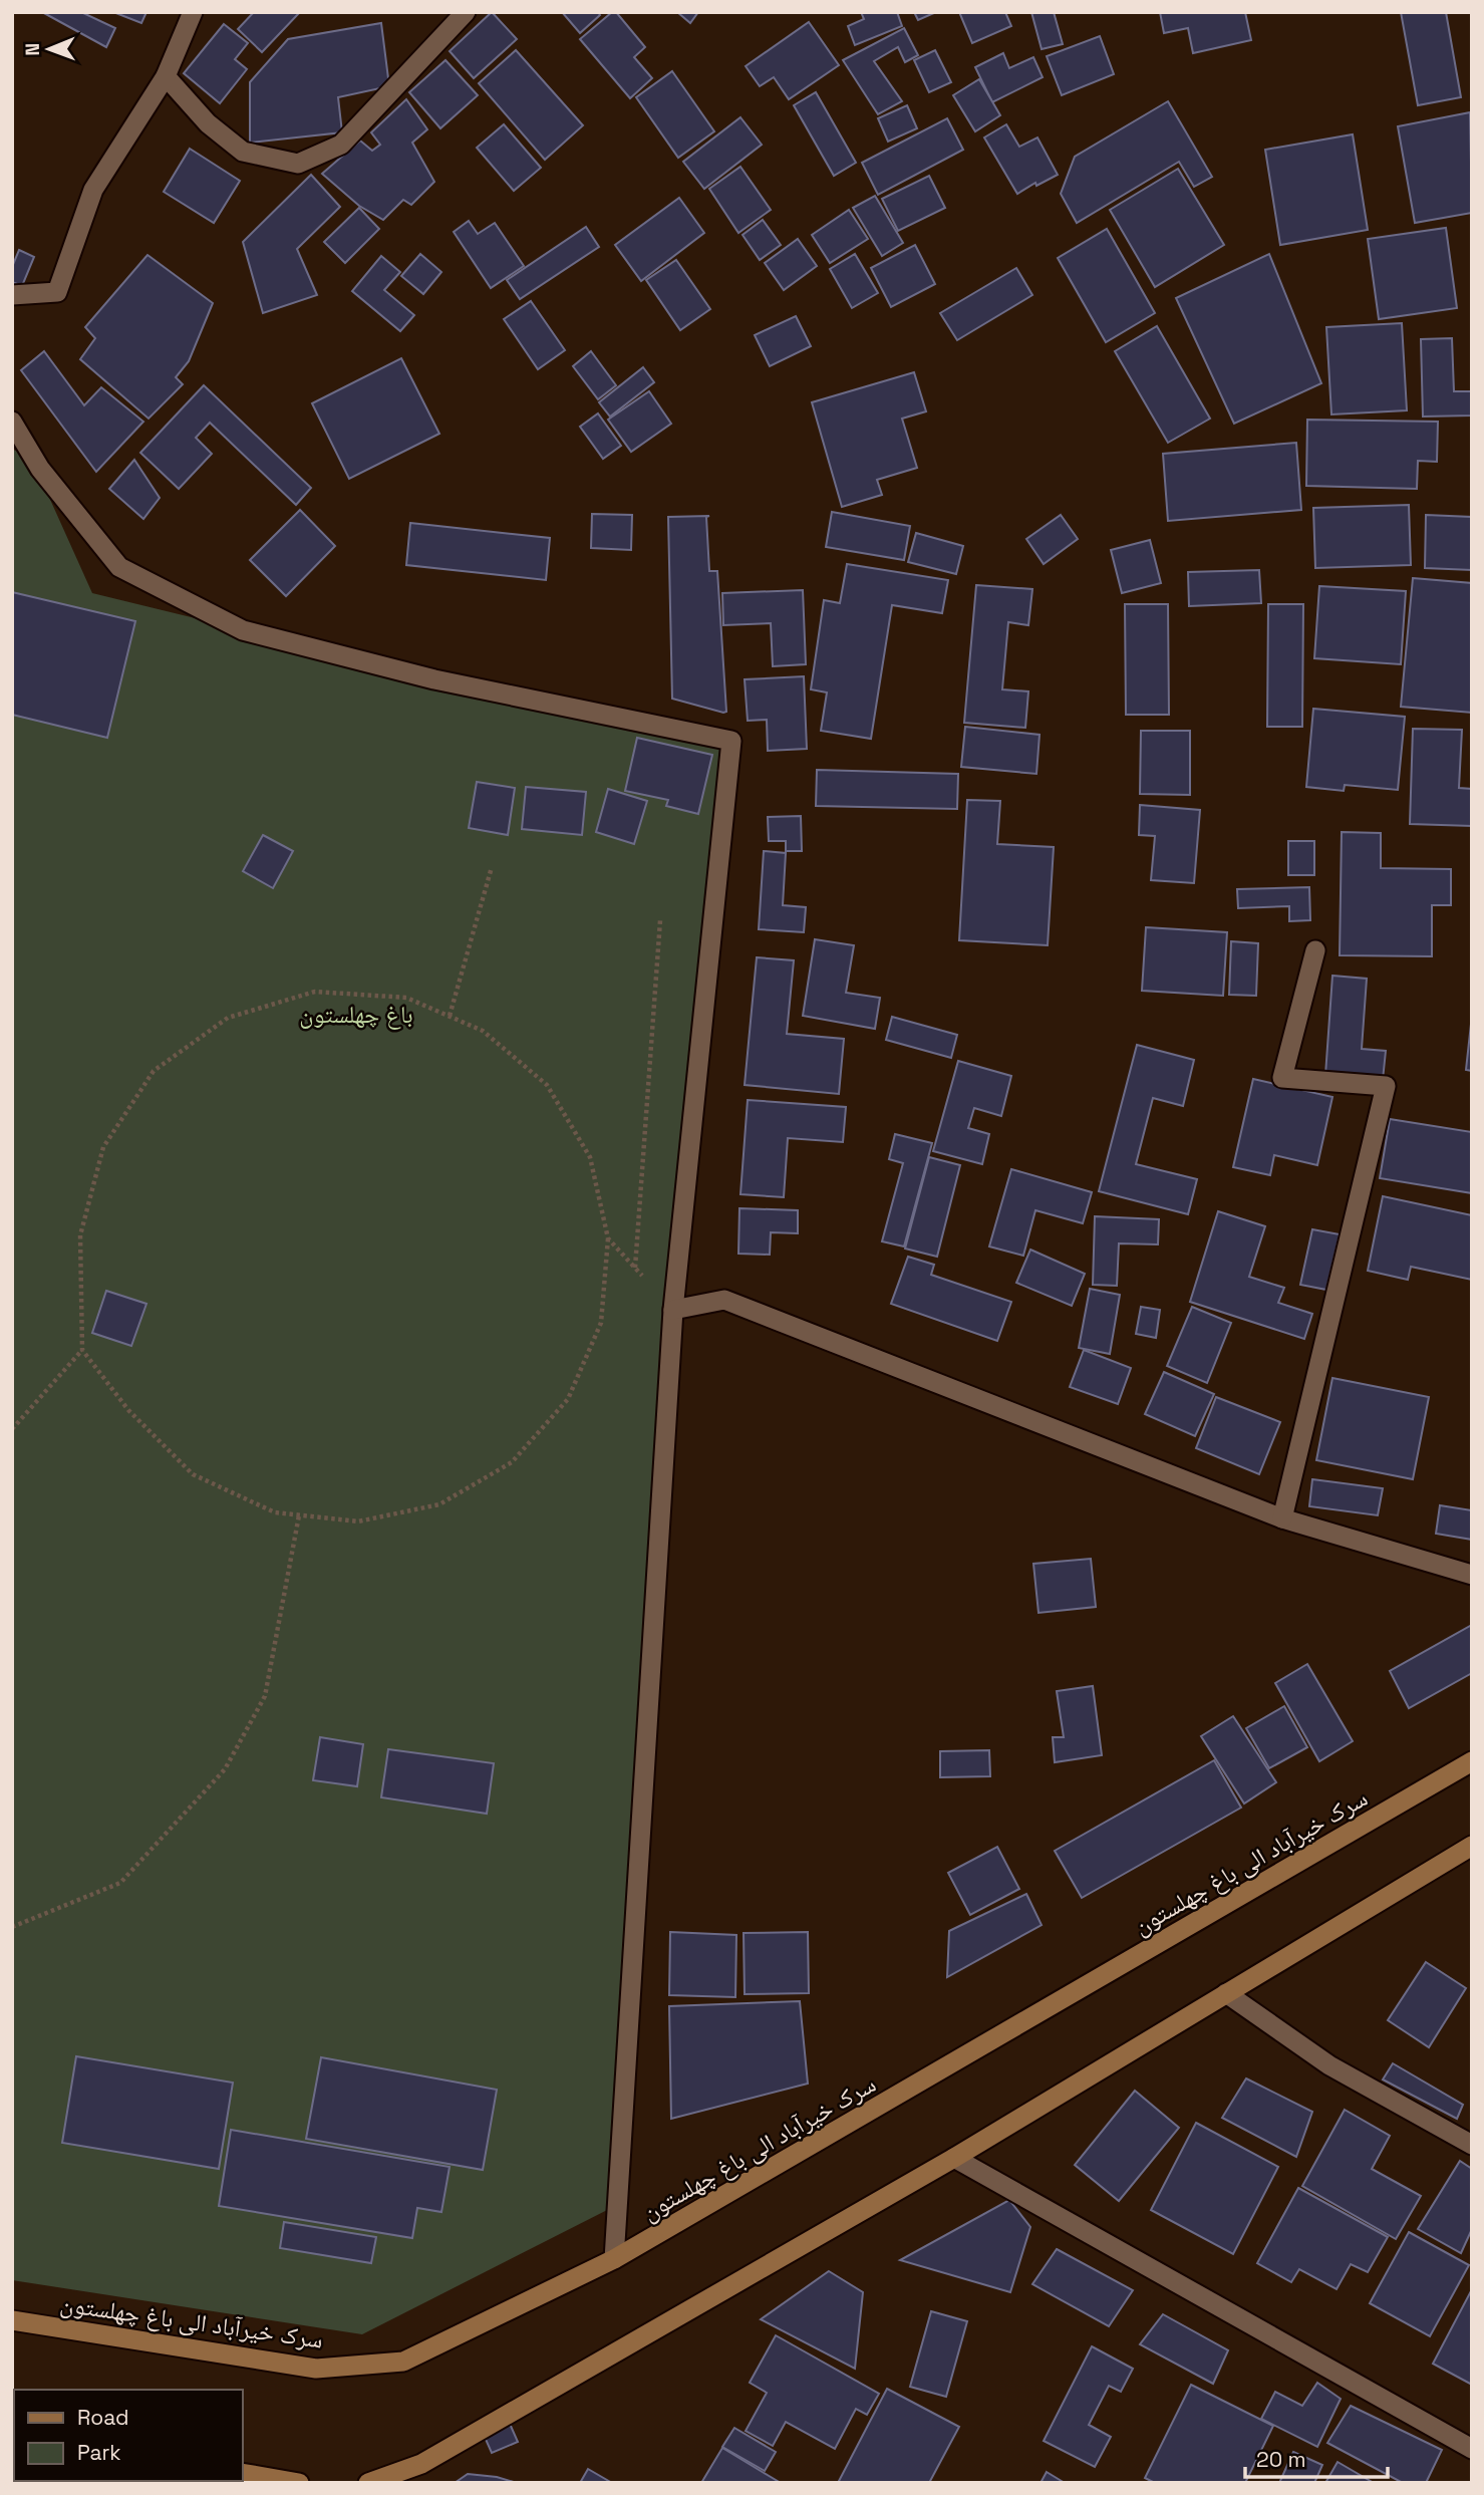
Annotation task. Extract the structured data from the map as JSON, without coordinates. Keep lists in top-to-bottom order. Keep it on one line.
{"streets":{"main road":["سرک خیرآباد الی باغ چهلستون"]},"parks":["باغ چهلستون"],"legend":["Road","Park"],"scale_bar":"20 m","north":"left"}
